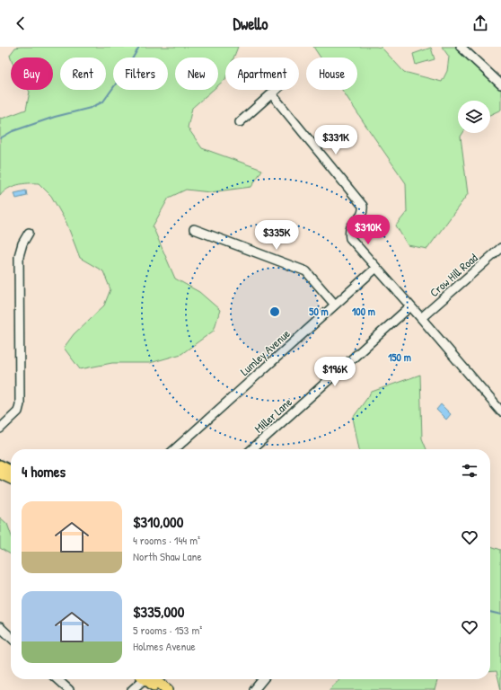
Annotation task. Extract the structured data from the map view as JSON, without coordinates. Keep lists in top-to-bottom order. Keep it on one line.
{"streets":{"street":["Crow Hill Road","Lumley Avenue","Miller Lane"]},"page":{"header":"Dwello","chip":["Buy","Rent","Filters","New","Apartment","House"],"price":["$331K","$310K","$335K","$196K"],"heading":"4 homes","list":[{"name":"$310,000","note":"4 rooms · 144 m² · North Shaw Lane"},{"name":"$335,000","note":"5 rooms · 153 m² · Holmes Avenue"}]},"rings":["50 m","100 m","150 m"]}
